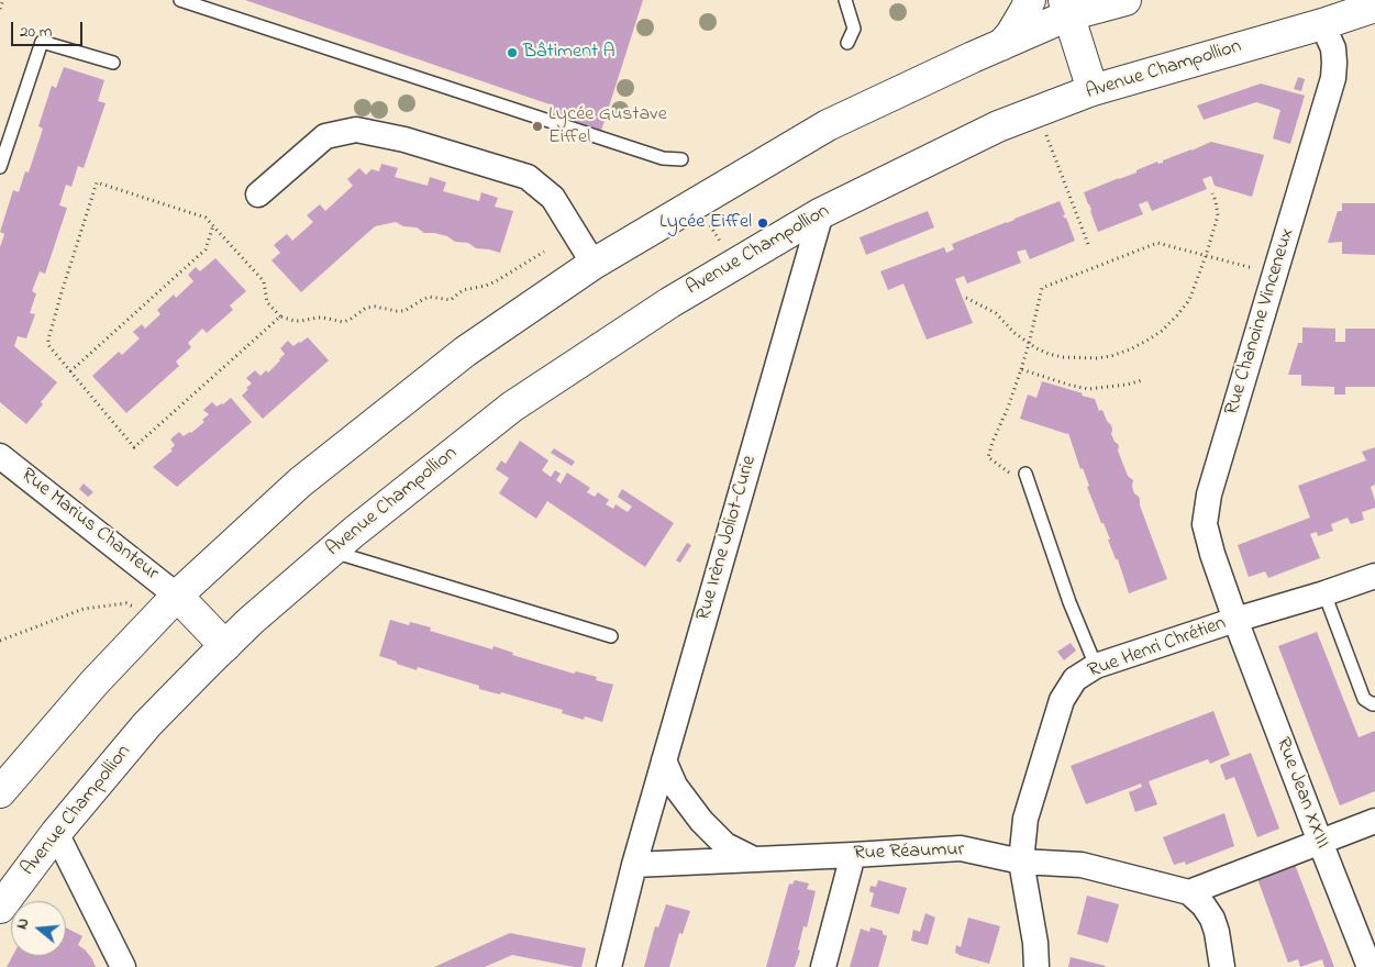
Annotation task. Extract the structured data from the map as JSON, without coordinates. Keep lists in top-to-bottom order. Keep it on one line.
{"streets":{"main road":["Avenue Champollion"],"street":["Rue Chanoine Vinceneux","Rue Marius Chanteur","Rue Irène Joliot-Curie","Rue Henri Chrétien","Rue Jean XXIII","Rue Réaumur"]},"crossings":[["Avenue Champollion","Rue Chanoine Vinceneux"],["Avenue Champollion","Rue Irène Joliot-Curie"],["Rue Chanoine Vinceneux","Rue Henri Chrétien"],["Rue Chanoine Vinceneux","Rue Jean XXIII"],["Rue Irène Joliot-Curie","Rue Réaumur"],["Rue Henri Chrétien","Rue Jean XXIII"],["Rue Henri Chrétien","Rue Réaumur"]],"places":["Bâtiment A","Lycée Gustave Eiffel","Lycée Eiffel"],"scale_bar":"20 m","north":"left"}
